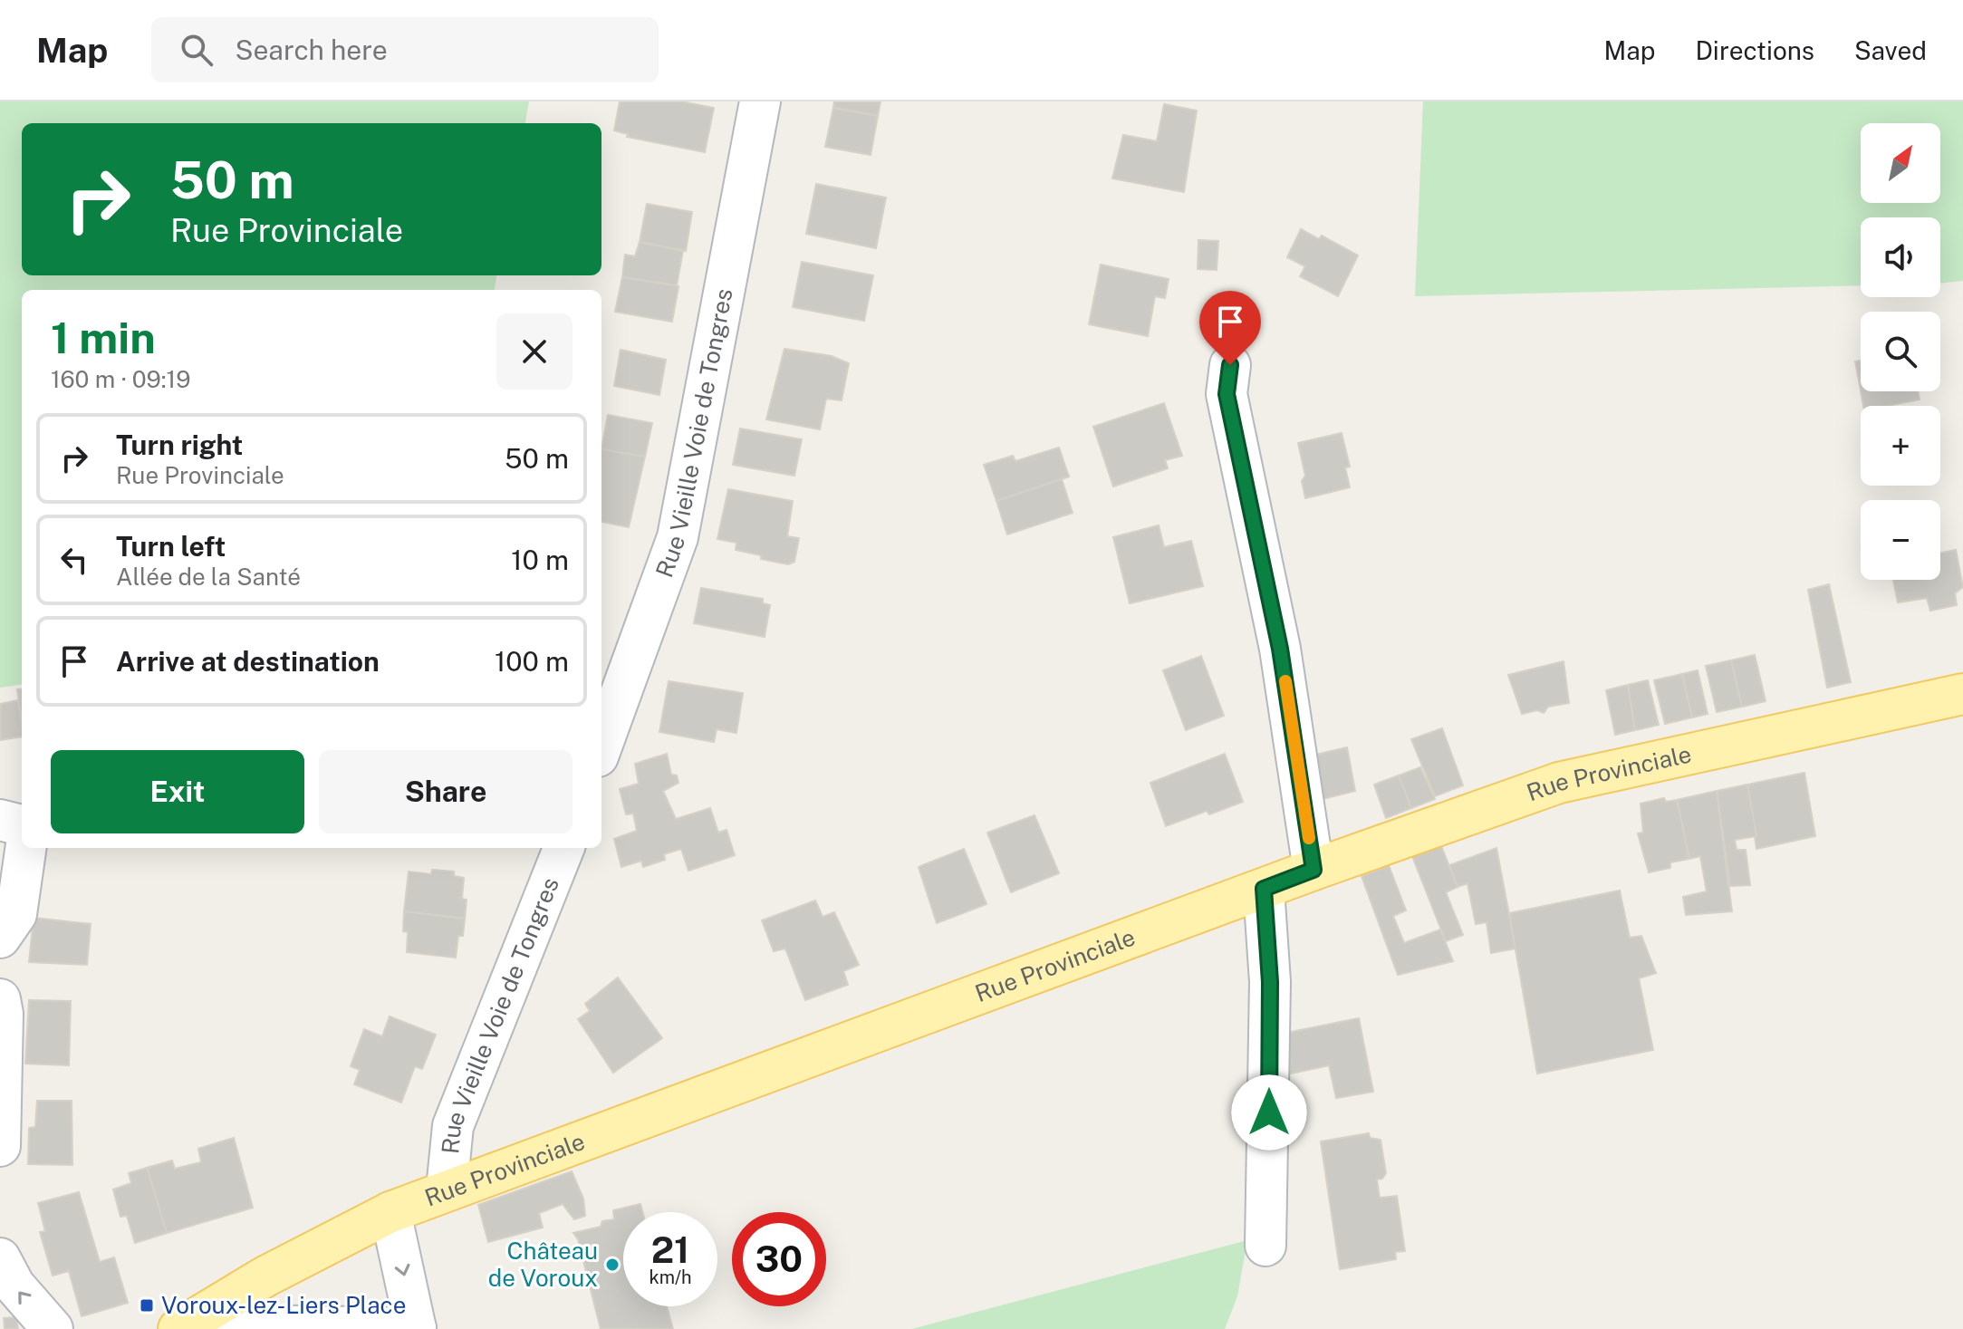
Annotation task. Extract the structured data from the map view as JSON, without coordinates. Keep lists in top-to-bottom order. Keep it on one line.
{"streets":{"main road":["Rue Provinciale"],"street":["Rue Vieille Voie de Tongres"]},"crossings":[["Rue Vieille Voie de Tongres","Rue Provinciale"]],"places":{"other":["Château de Voroux"],"transit":["Voroux-lez-Liers Place"]},"north":"top right","page":{"header":"Map","search":"Search here","nav":["Map","Directions","Saved"],"map_buttons":["+","−"],"turn":["50 m","Rue Provinciale"],"heading":["1 min","160 m · 09:19"],"list":[{"name":"Turn right","note":"Rue Provinciale","value":"50 m"},{"name":"Turn left","note":"Allée de la Santé","value":"10 m"},{"name":"Arrive at destination","value":"100 m"}],"buttons":["Exit","Share"],"speed":"21 km/h","limit":"30"}}
